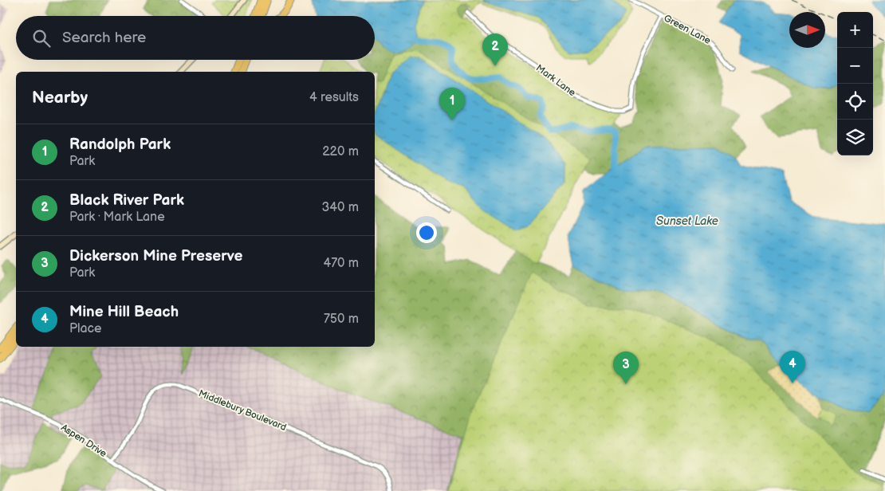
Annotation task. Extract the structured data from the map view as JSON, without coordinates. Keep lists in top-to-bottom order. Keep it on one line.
{"streets":{"street":["Green Lane","Mark Lane","Middlebury Boulevard","Aspen Drive"]},"crossings":[["Green Lane","Mark Lane"],["Middlebury Boulevard","Aspen Drive"]],"water":["Sunset Lake"],"north":"right","page":{"map_buttons":["+","−"],"search":"Search here","pins":["2","1","4","3"],"heading":["Nearby","4 results"],"list":[{"mark":"1","name":"Randolph Park","note":"Park","value":"220 m"},{"mark":"2","name":"Black River Park","note":"Park · Mark Lane","value":"340 m"},{"mark":"3","name":"Dickerson Mine Preserve","note":"Park","value":"470 m"},{"mark":"4","name":"Mine Hill Beach","note":"Place","value":"750 m"}]}}
